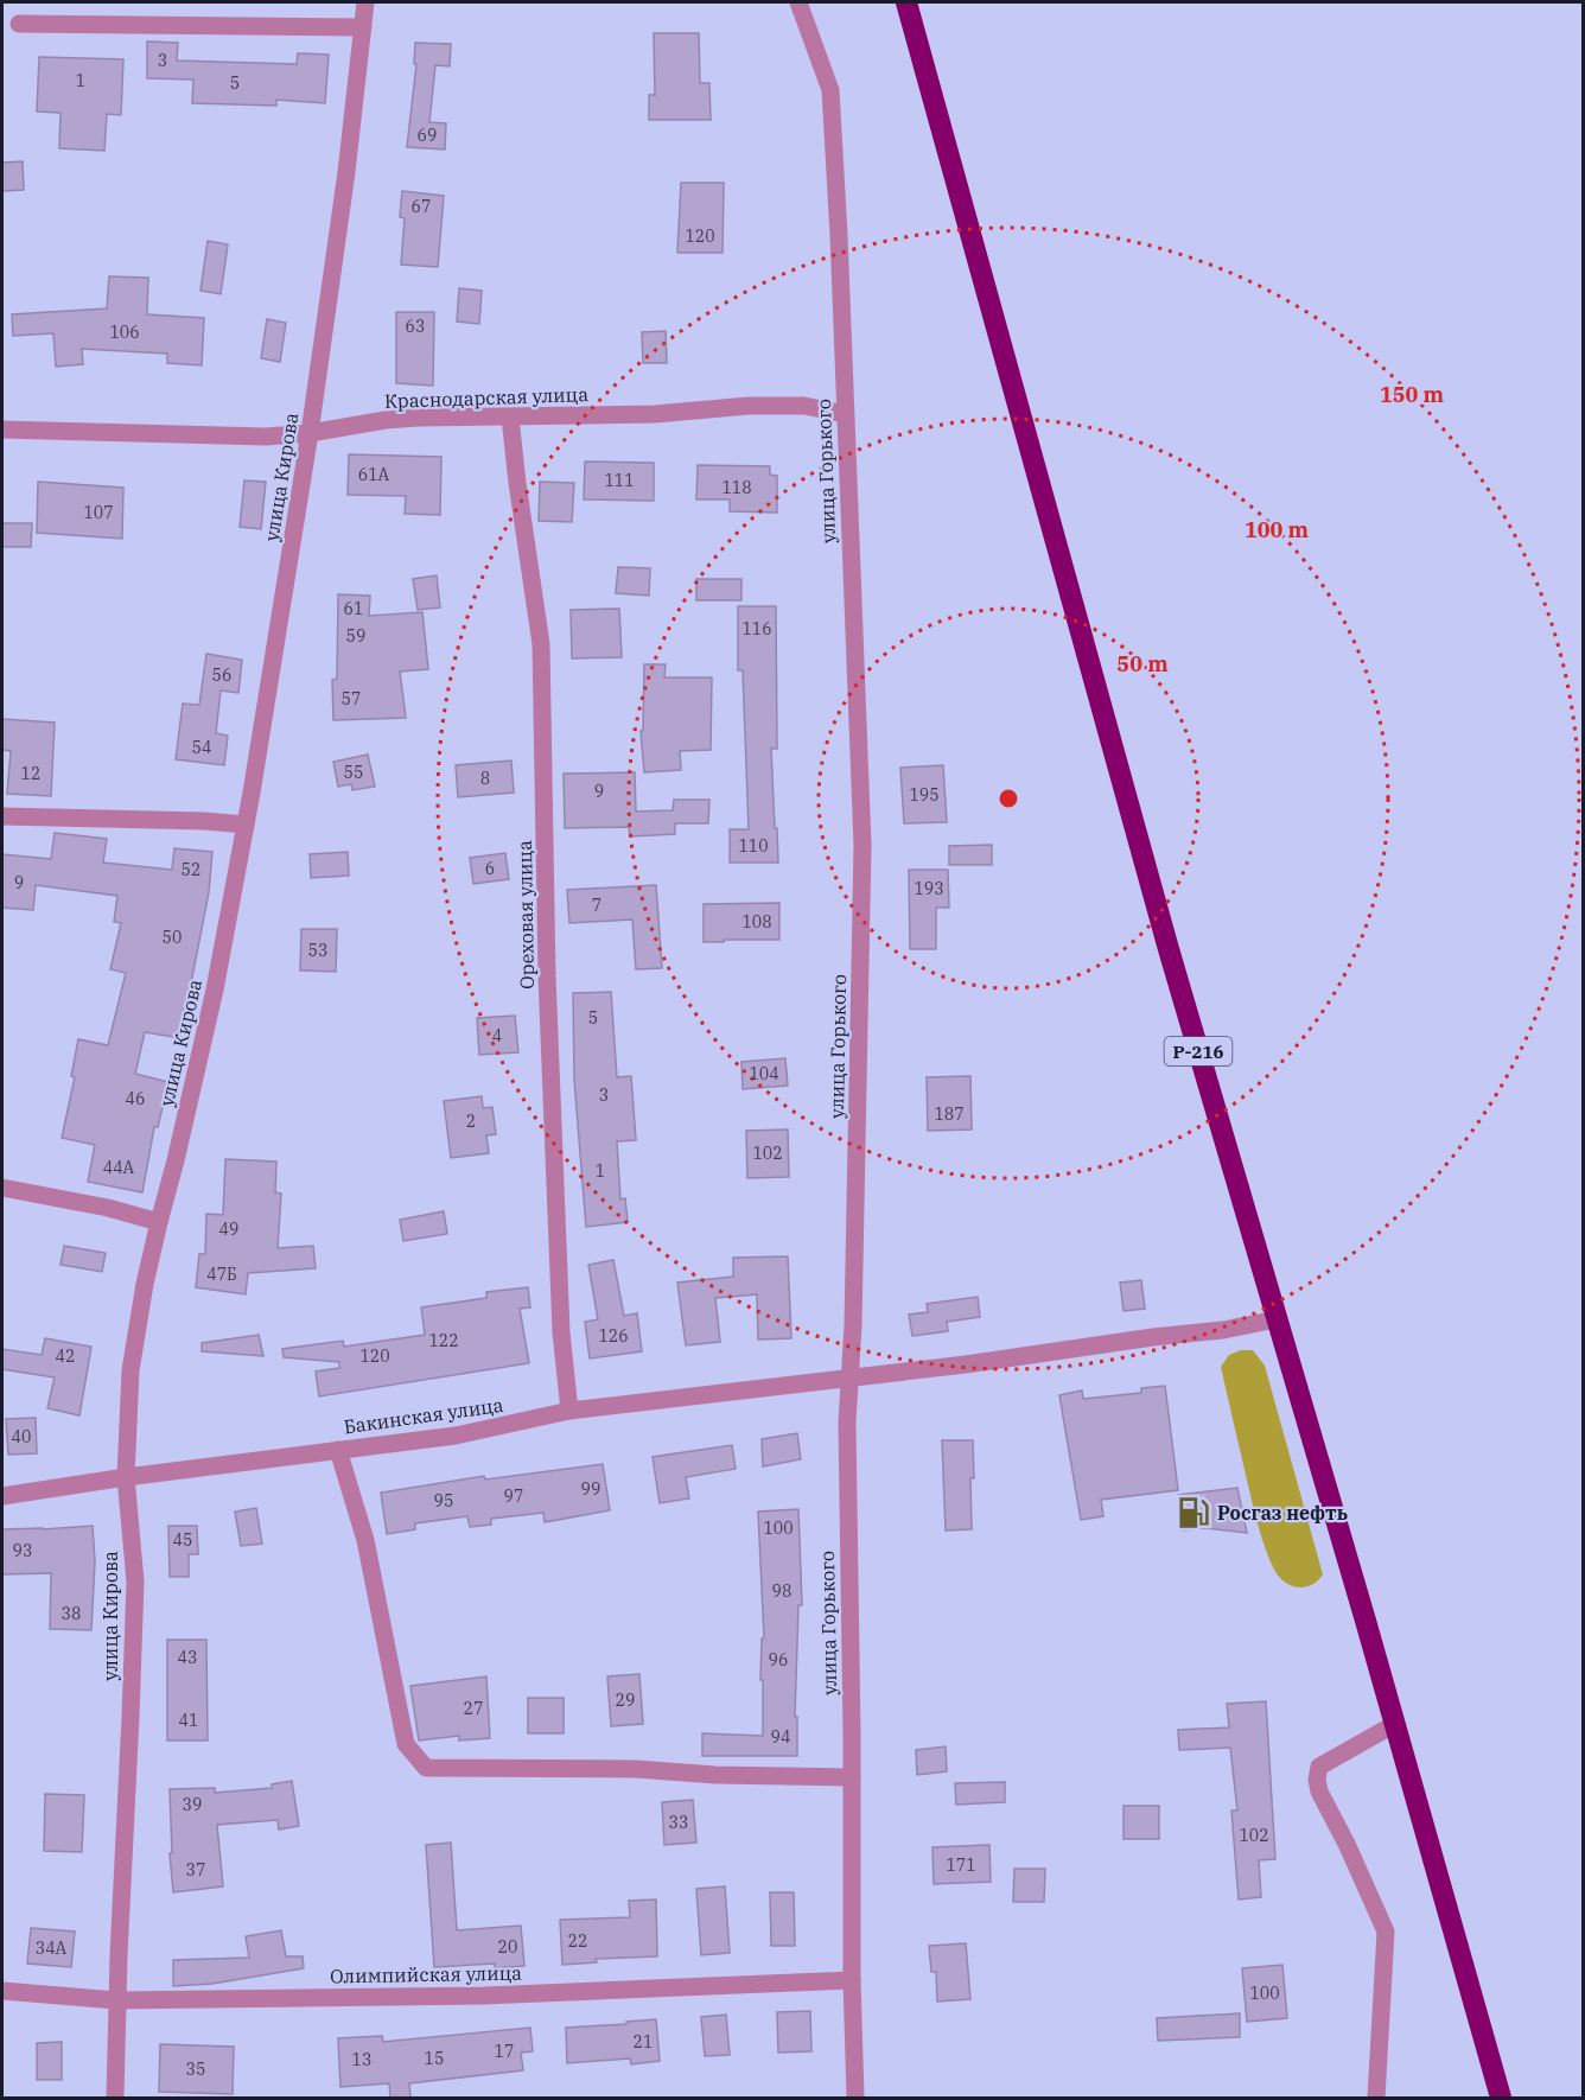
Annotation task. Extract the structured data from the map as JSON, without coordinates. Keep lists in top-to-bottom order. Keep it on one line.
{"streets":{"highway":["Р-216"],"street":["Краснодарская улица","улица Горького","улица Кирова","Ореховая улица","Бакинская улица","Олимпийская улица"]},"crossings":[["Краснодарская улица","улица Горького"],["Краснодарская улица","улица Кирова"],["Краснодарская улица","Ореховая улица"],["улица Горького","Бакинская улица"],["улица Горького","Олимпийская улица"],["улица Кирова","Бакинская улица"],["улица Кирова","Олимпийская улица"],["Ореховая улица","Бакинская улица"],["Р-216","Бакинская улица"]],"places":{"fuel station":["Росгаз нефть"]},"house_numbers":["3","1","5","69","67","120","63","106","61А","111","118","107","61","116","59","56","57","54","55","12","8","9","195","110","6","52","9","193","7","108","50","53","5","4","104","3","46","187","2","102","44А","1","49","47Б","126","122","42","120","40","99","97","95","100","45","93","98","38","43","96","29","27","41","94","39","33","102","171","37","22","20","34А","100","21","17","15","13","35"],"rings":["150 m","100 m","50 m"]}
